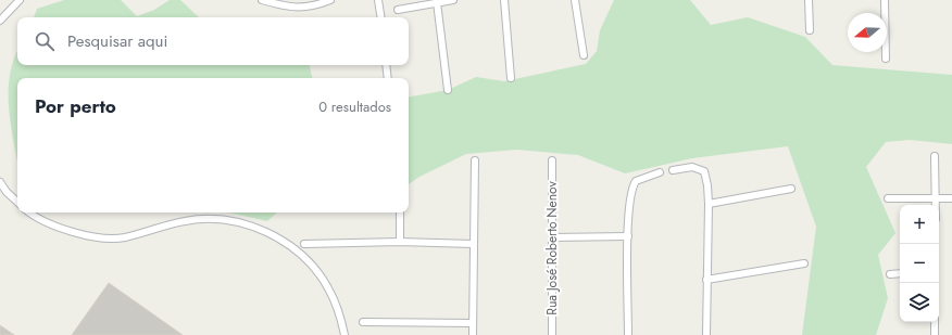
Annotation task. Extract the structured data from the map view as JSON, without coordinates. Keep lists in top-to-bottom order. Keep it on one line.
{"streets":{"street":["Rua José Roberto Nenov"]},"north":"left","page":{"search":"Pesquisar aqui","heading":["Por perto","0 resultados"],"map_buttons":["+","−"]}}
